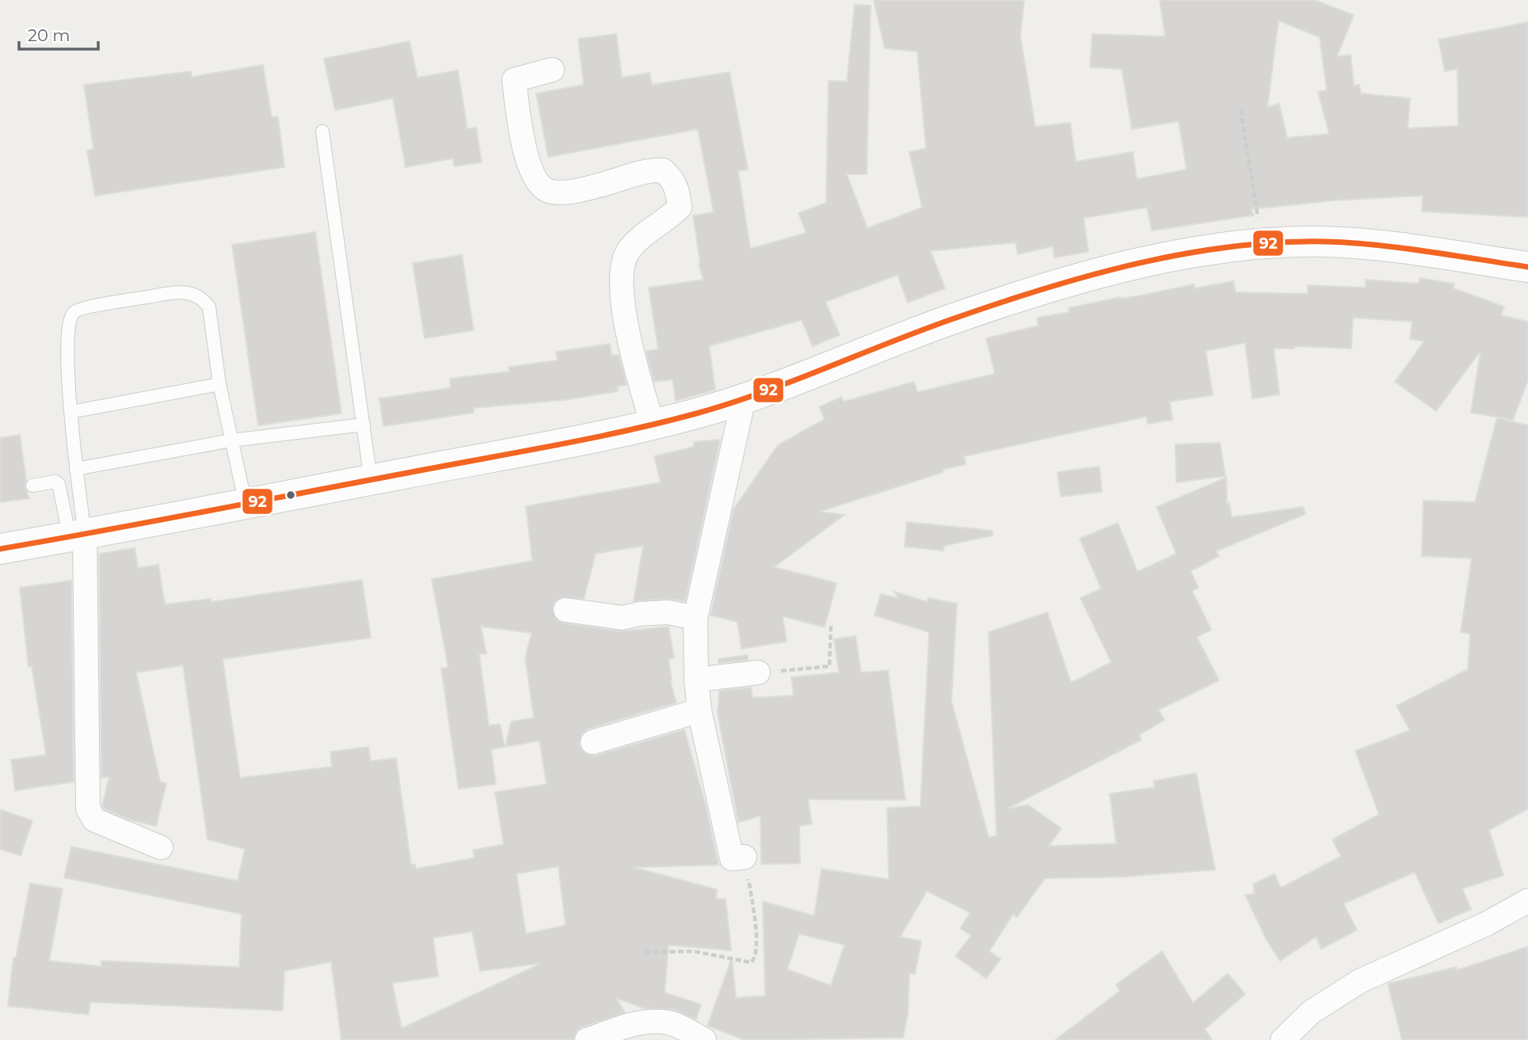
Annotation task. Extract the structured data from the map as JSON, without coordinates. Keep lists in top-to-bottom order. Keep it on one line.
{"lines":["transit line 92"],"scale_bar":"20 m"}
